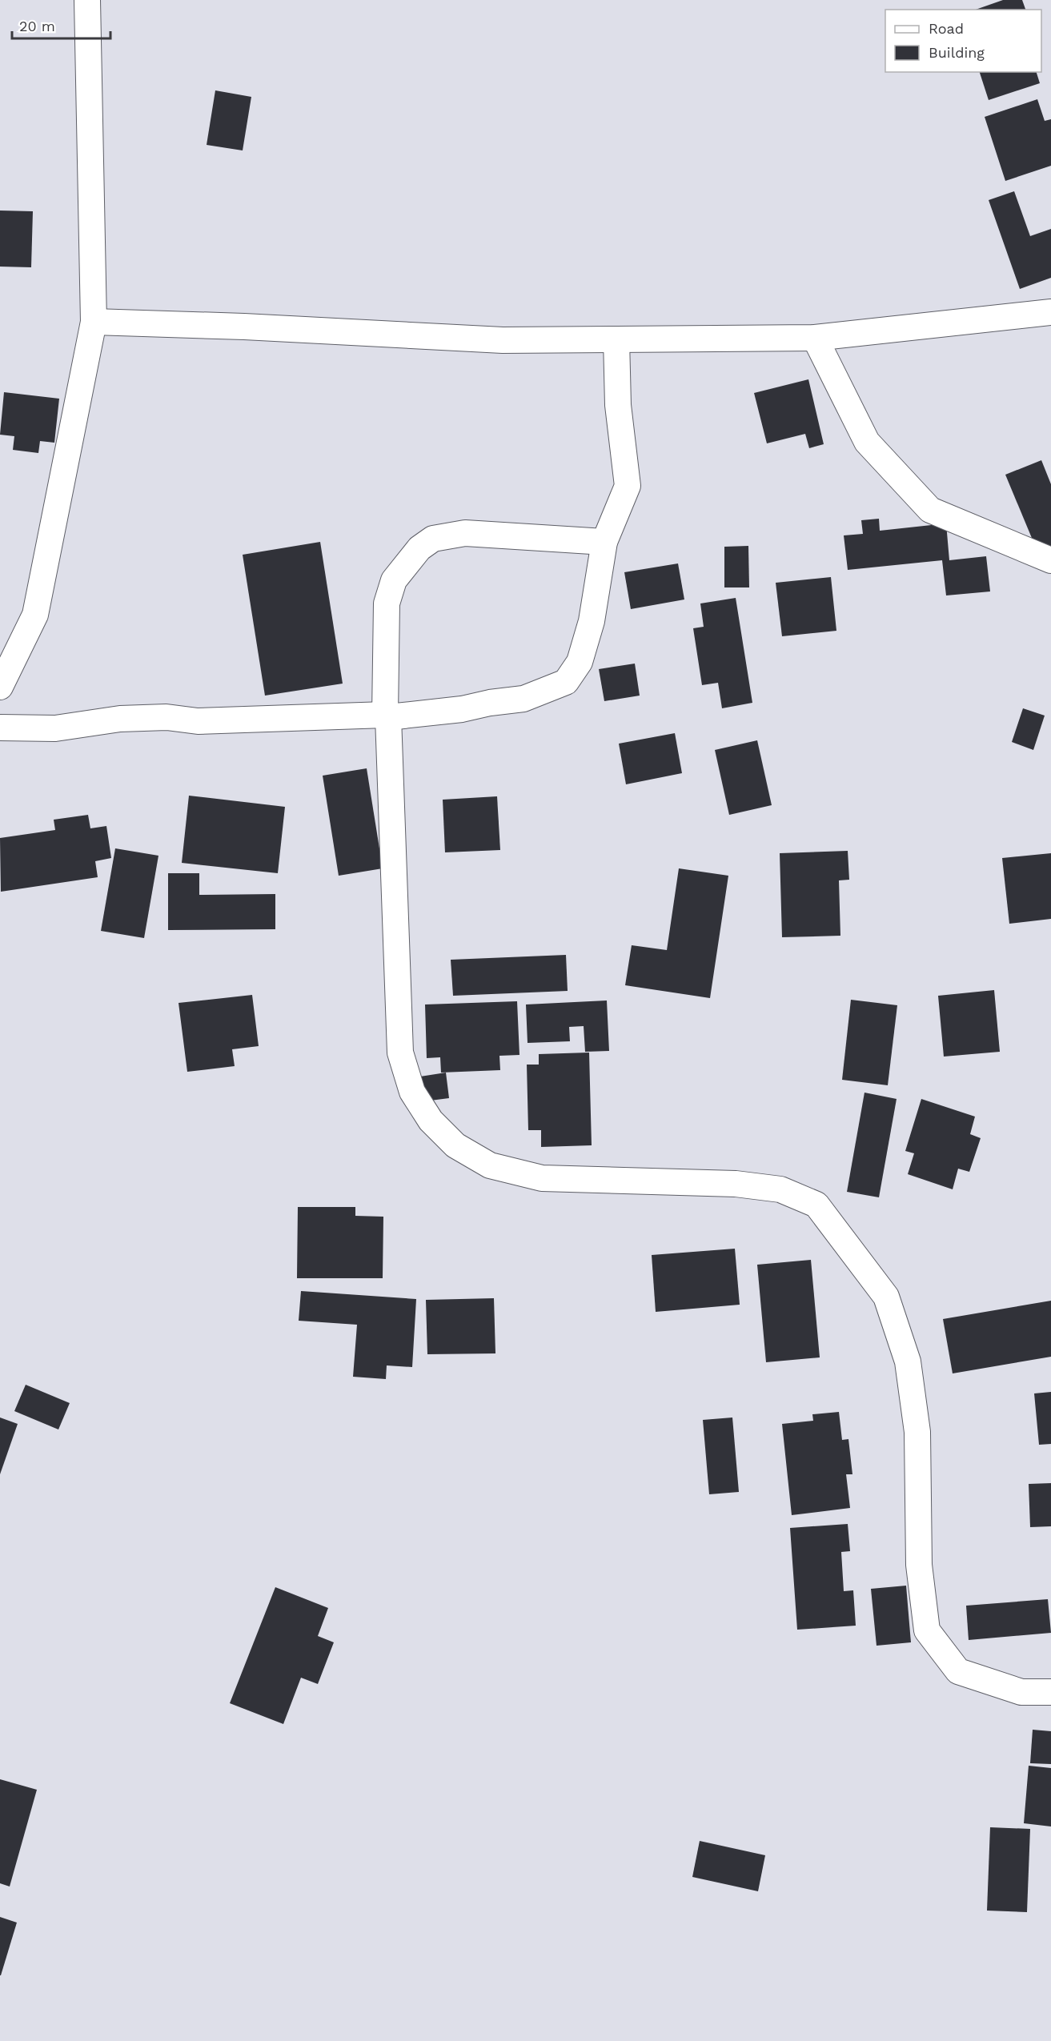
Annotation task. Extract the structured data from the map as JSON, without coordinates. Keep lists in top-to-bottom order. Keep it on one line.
{"legend":["Road","Building"],"scale_bar":"20 m"}
